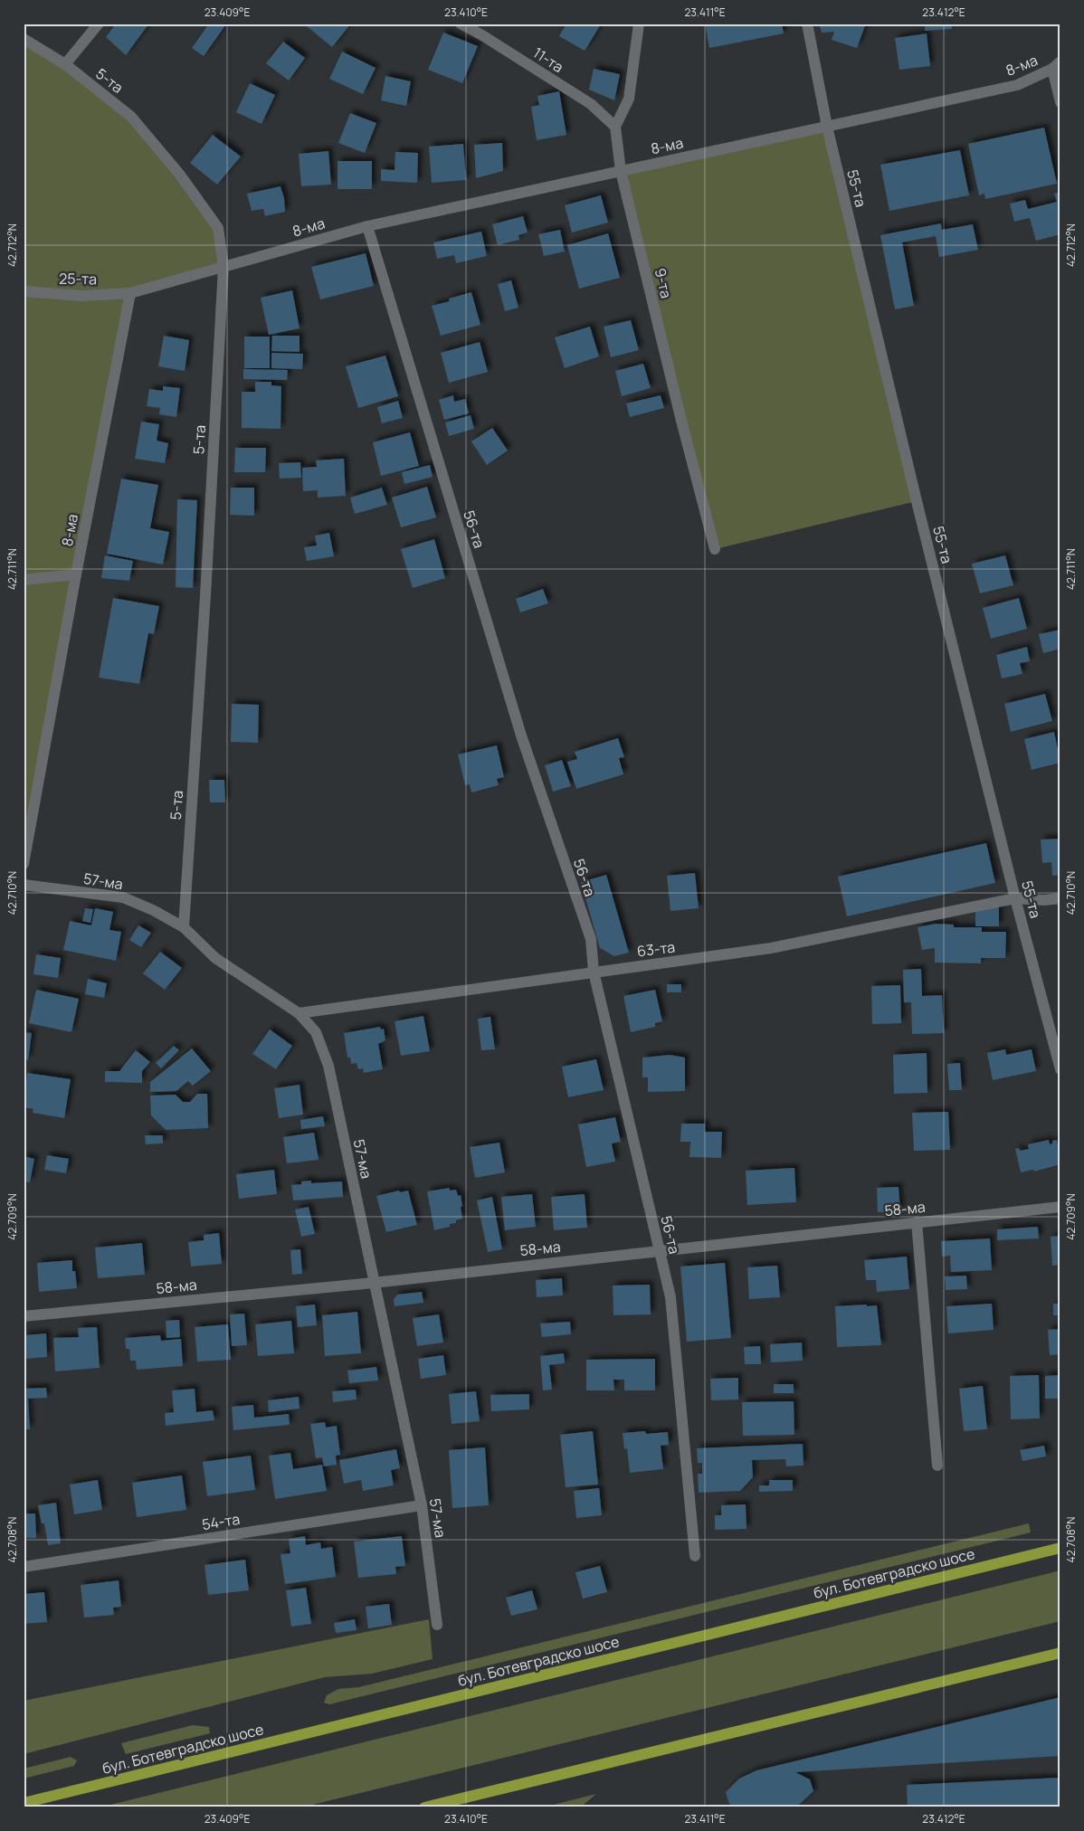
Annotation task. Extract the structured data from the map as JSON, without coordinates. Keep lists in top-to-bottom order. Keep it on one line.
{"streets":{"main road":["бул. Ботевградско шосе"],"street":["11-та","8-ма","5-та","55-та","25-та","9-та","56-та","57-ма","63-та","58-ма","54-та"]},"crossings":[["11-та","9-та"],["8-ма","5-та"],["8-ма","55-та"],["8-ма","25-та"],["8-ма","9-та"],["8-ма","56-та"],["5-та","57-ма"],["55-та","63-та"],["56-та","63-та"],["56-та","58-ма"],["57-ма","63-та"],["57-ма","58-ма"],["57-ма","54-та"]],"coordinates":["23.409°E","23.410°E","23.411°E","23.412°E","42.712°N","42.711°N","42.710°N","42.709°N","42.708°N"]}
